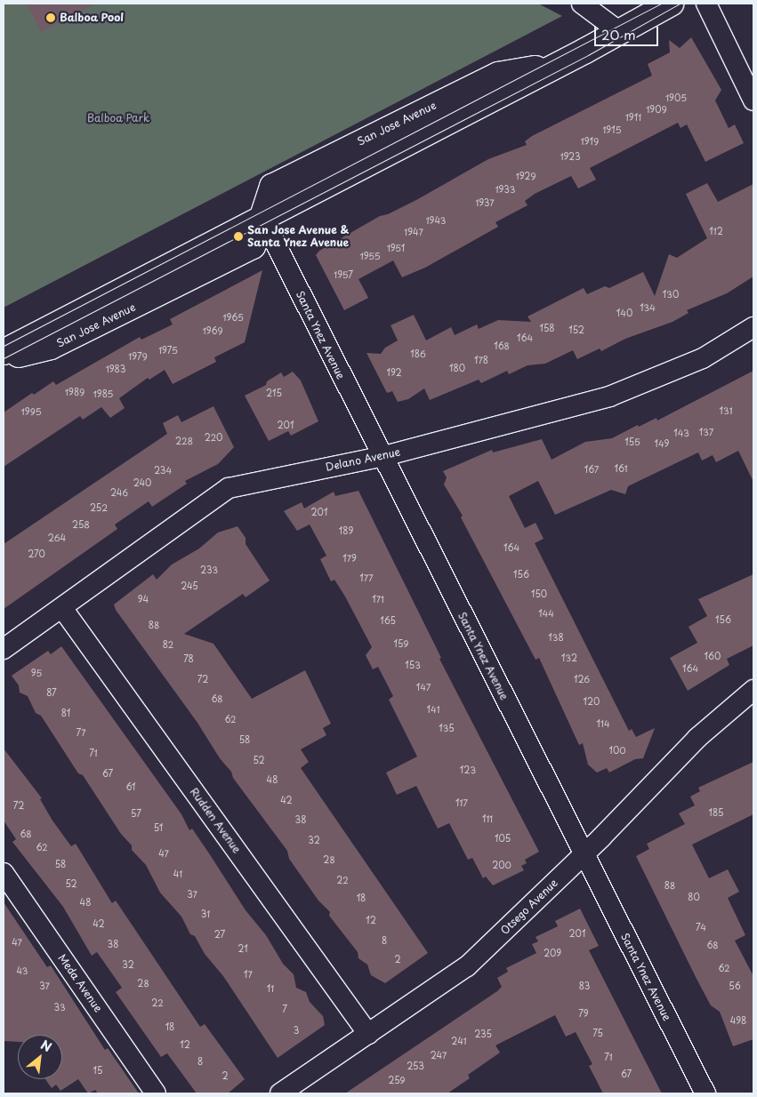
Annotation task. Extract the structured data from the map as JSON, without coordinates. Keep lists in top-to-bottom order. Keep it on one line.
{"streets":{"main road":["San Jose Avenue"],"street":["Santa Ynez Avenue","Delano Avenue","Rudden Avenue","Otsego Avenue","Meda Avenue"]},"crossings":[["San Jose Avenue","Santa Ynez Avenue"],["Santa Ynez Avenue","Delano Avenue"],["Santa Ynez Avenue","Otsego Avenue"],["Delano Avenue","Rudden Avenue"],["Rudden Avenue","Otsego Avenue"]],"parks":["Balboa Park"],"places":["Balboa Pool","San Jose Avenue & Santa Ynez Avenue"],"house_numbers":["1905","1909","1911","1915","1919","1923","1929","1933","1937","1943","112","1947","1951","1955","1957","130","134","140","1965","158","152","1969","164","168","1975","186","1979","178","180","1983","192","1989","215","1985","131","1995","201","137","143","220","228","155","149","161","167","234","240","246","252","201","258","189","264","164","270","179","233","156","177","245","150","94","171","144","156","165","88","138","159","82","160","132","78","153","164","95","72","126","147","87","68","120","141","81","62","114","135","77","58","100","71","52","123","67","48","61","42","117","72","185","57","111","38","51","68","105","32","62","47","28","58","200","41","22","52","88","37","80","18","48","31","12","42","74","201","27","8","47","38","68","21","209","2","32","62","43","17","28","37","83","56","11","22","33","7","79","498","18","3","75","235","241","12","247","71","8","253","15","67","2","259"],"scale_bar":"20 m","north":"top right"}
